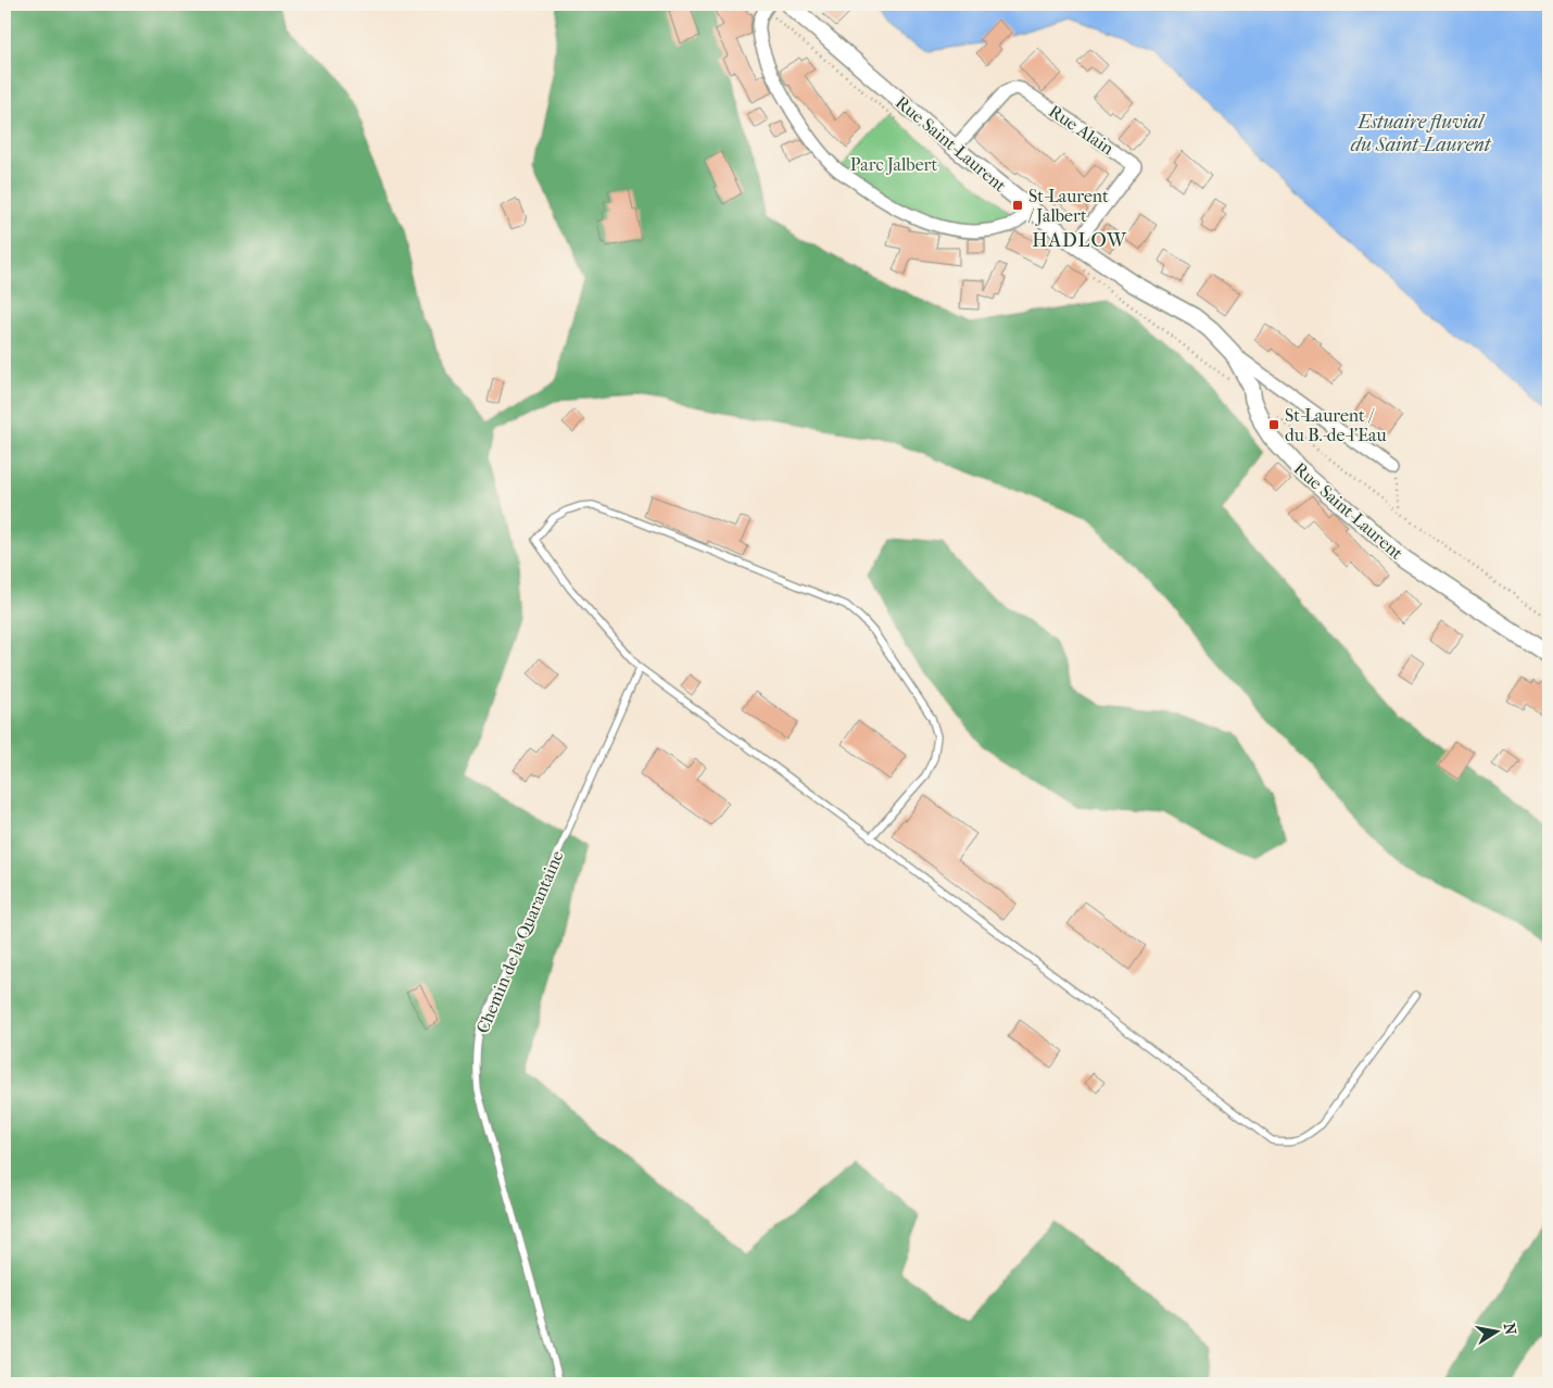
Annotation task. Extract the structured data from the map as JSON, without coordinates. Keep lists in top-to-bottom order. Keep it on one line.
{"streets":{"street":["Rue Alain","Rue Saint-Laurent"],"lane":["Chemin de la Quarantaine"]},"crossings":[["Rue Alain","Rue Saint-Laurent"]],"districts":["HADLOW"],"water":["Estuaire fluvial du Saint-Laurent"],"parks":["Parc Jalbert"],"places":{"transit":["St-Laurent / Jalbert","St-Laurent / du B.-de-l'Eau"]},"north":"right"}
